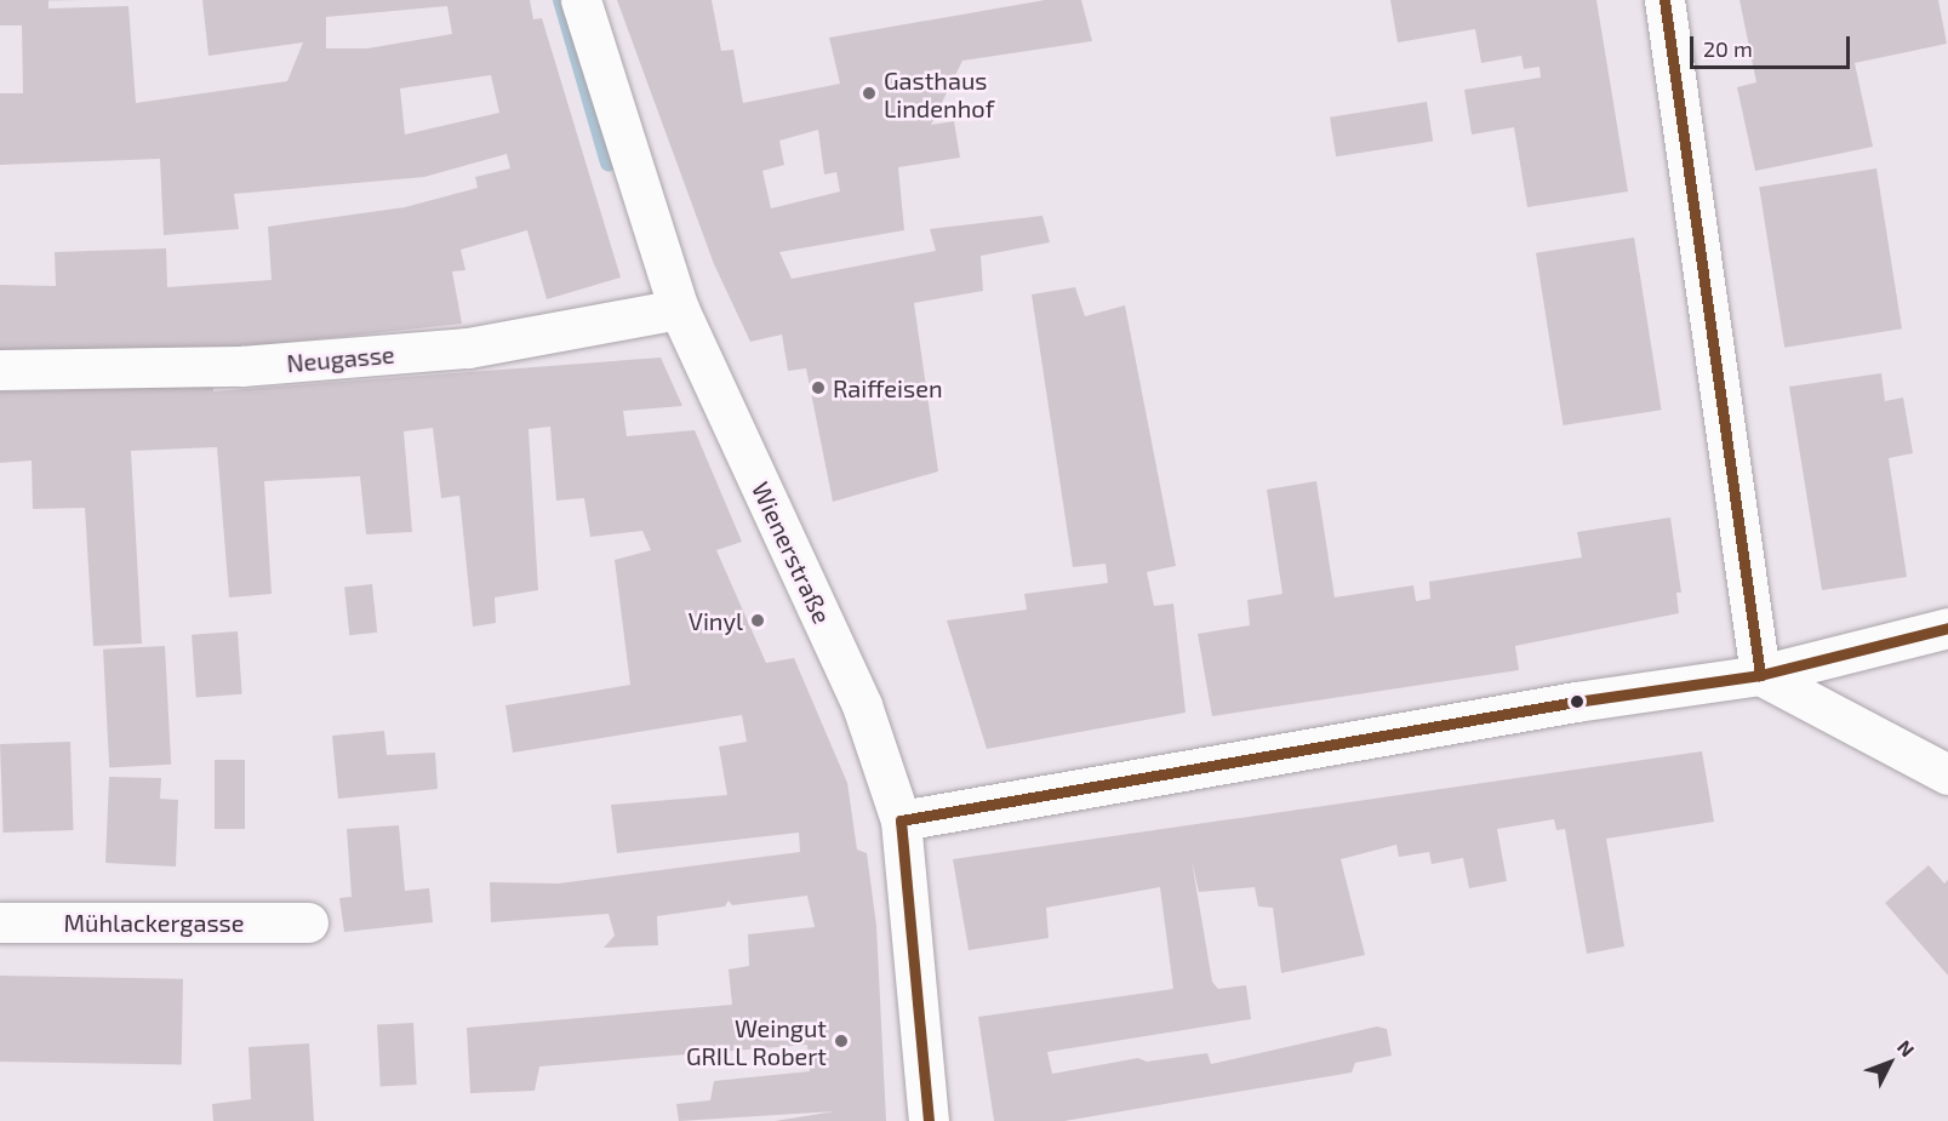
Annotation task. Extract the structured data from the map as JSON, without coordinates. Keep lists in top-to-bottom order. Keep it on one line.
{"streets":{"street":["Neugasse","Wienerstraße","Mühlackergasse"]},"crossings":[["Neugasse","Wienerstraße"]],"places":["Gasthaus Lindenhof","Raiffeisen","Vinyl","Weingut GRILL Robert"],"scale_bar":"20 m","north":"top right"}
